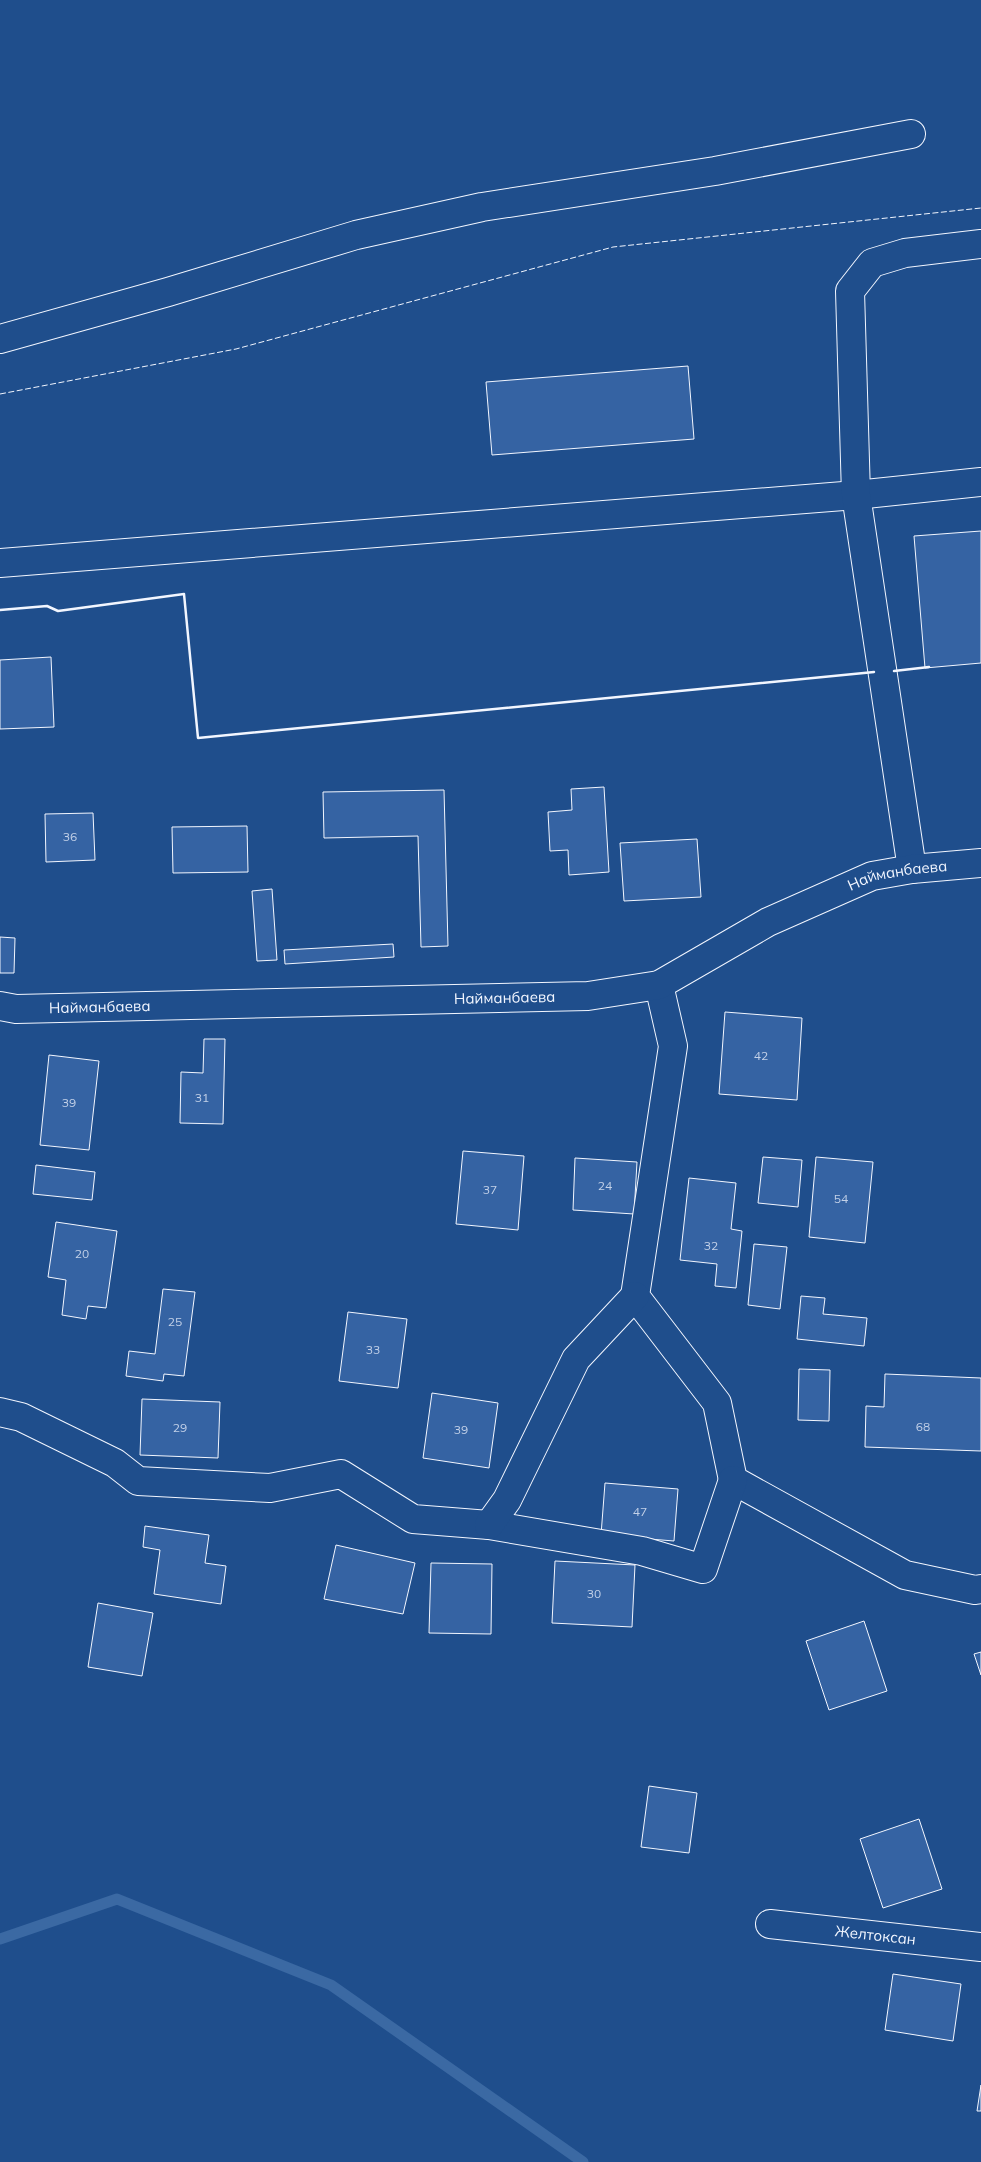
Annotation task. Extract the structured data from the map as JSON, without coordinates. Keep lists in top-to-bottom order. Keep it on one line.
{"streets":{"street":["Найманбаева","Желтоксан"]},"house_numbers":["36","42","31","39","24","37","54","32","20","25","33","68","29","39","47","30"]}
